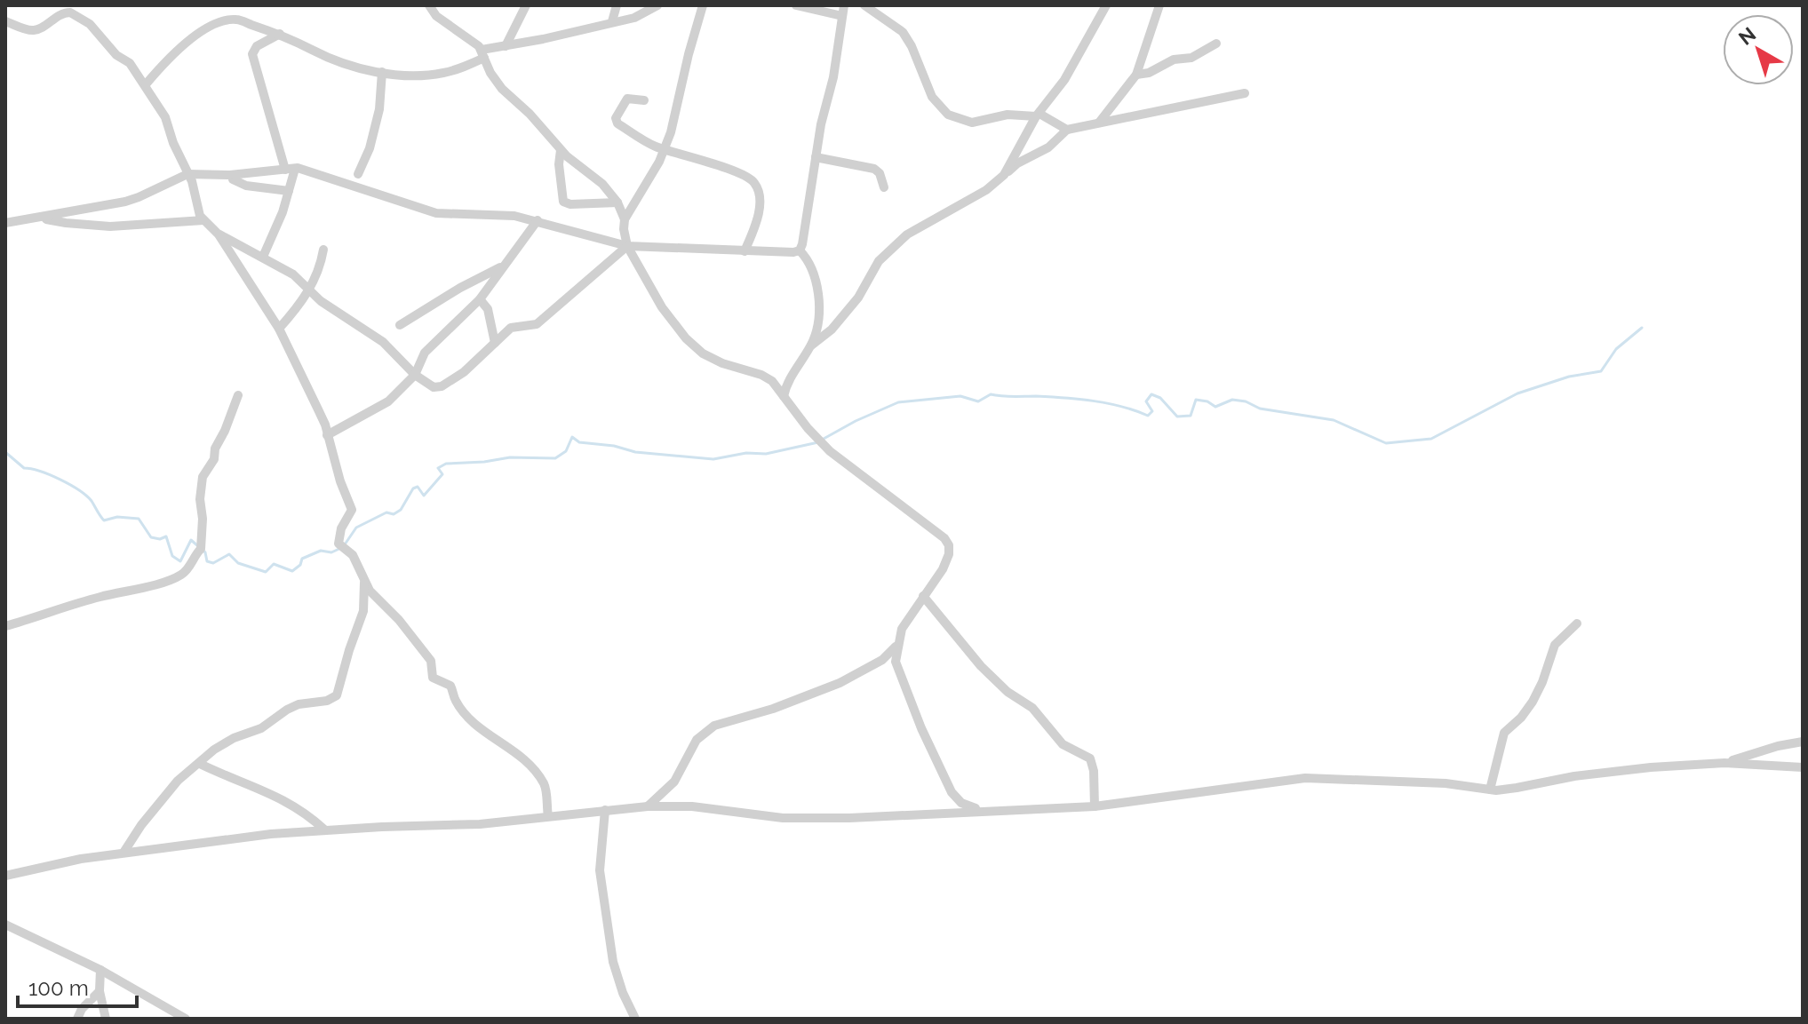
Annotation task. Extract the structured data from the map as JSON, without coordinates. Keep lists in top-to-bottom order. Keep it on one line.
{"scale_bar":"100 m","north":"top left"}
